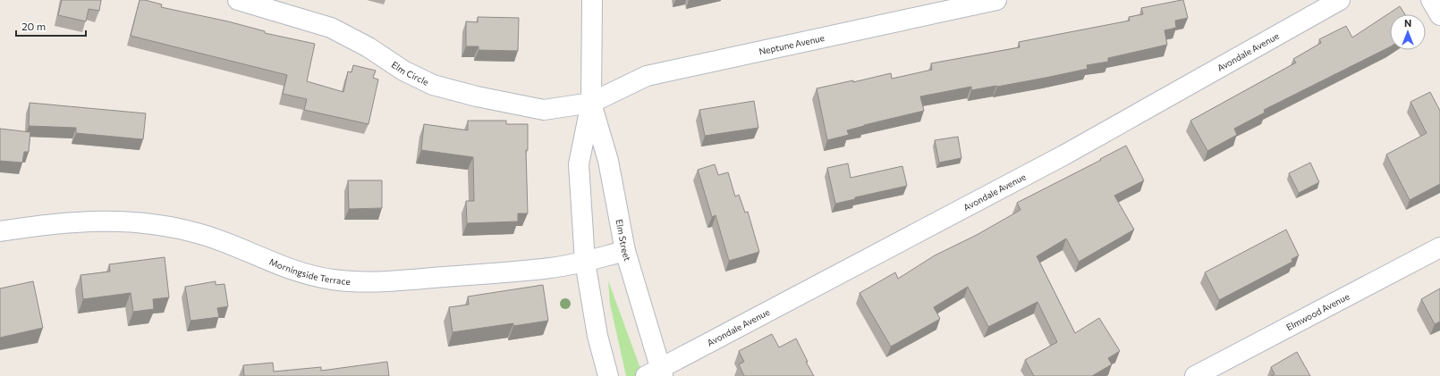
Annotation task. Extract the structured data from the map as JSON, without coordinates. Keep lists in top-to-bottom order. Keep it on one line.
{"streets":{"street":["Neptune Avenue","Avondale Avenue","Elm Circle","Elm Street","Morningside Terrace","Elmwood Avenue"]},"crossings":[["Neptune Avenue","Elm Circle"],["Neptune Avenue","Elm Street"],["Avondale Avenue","Elm Street"],["Elm Circle","Elm Street"],["Elm Street","Morningside Terrace"]],"scale_bar":"20 m","north":"top"}
